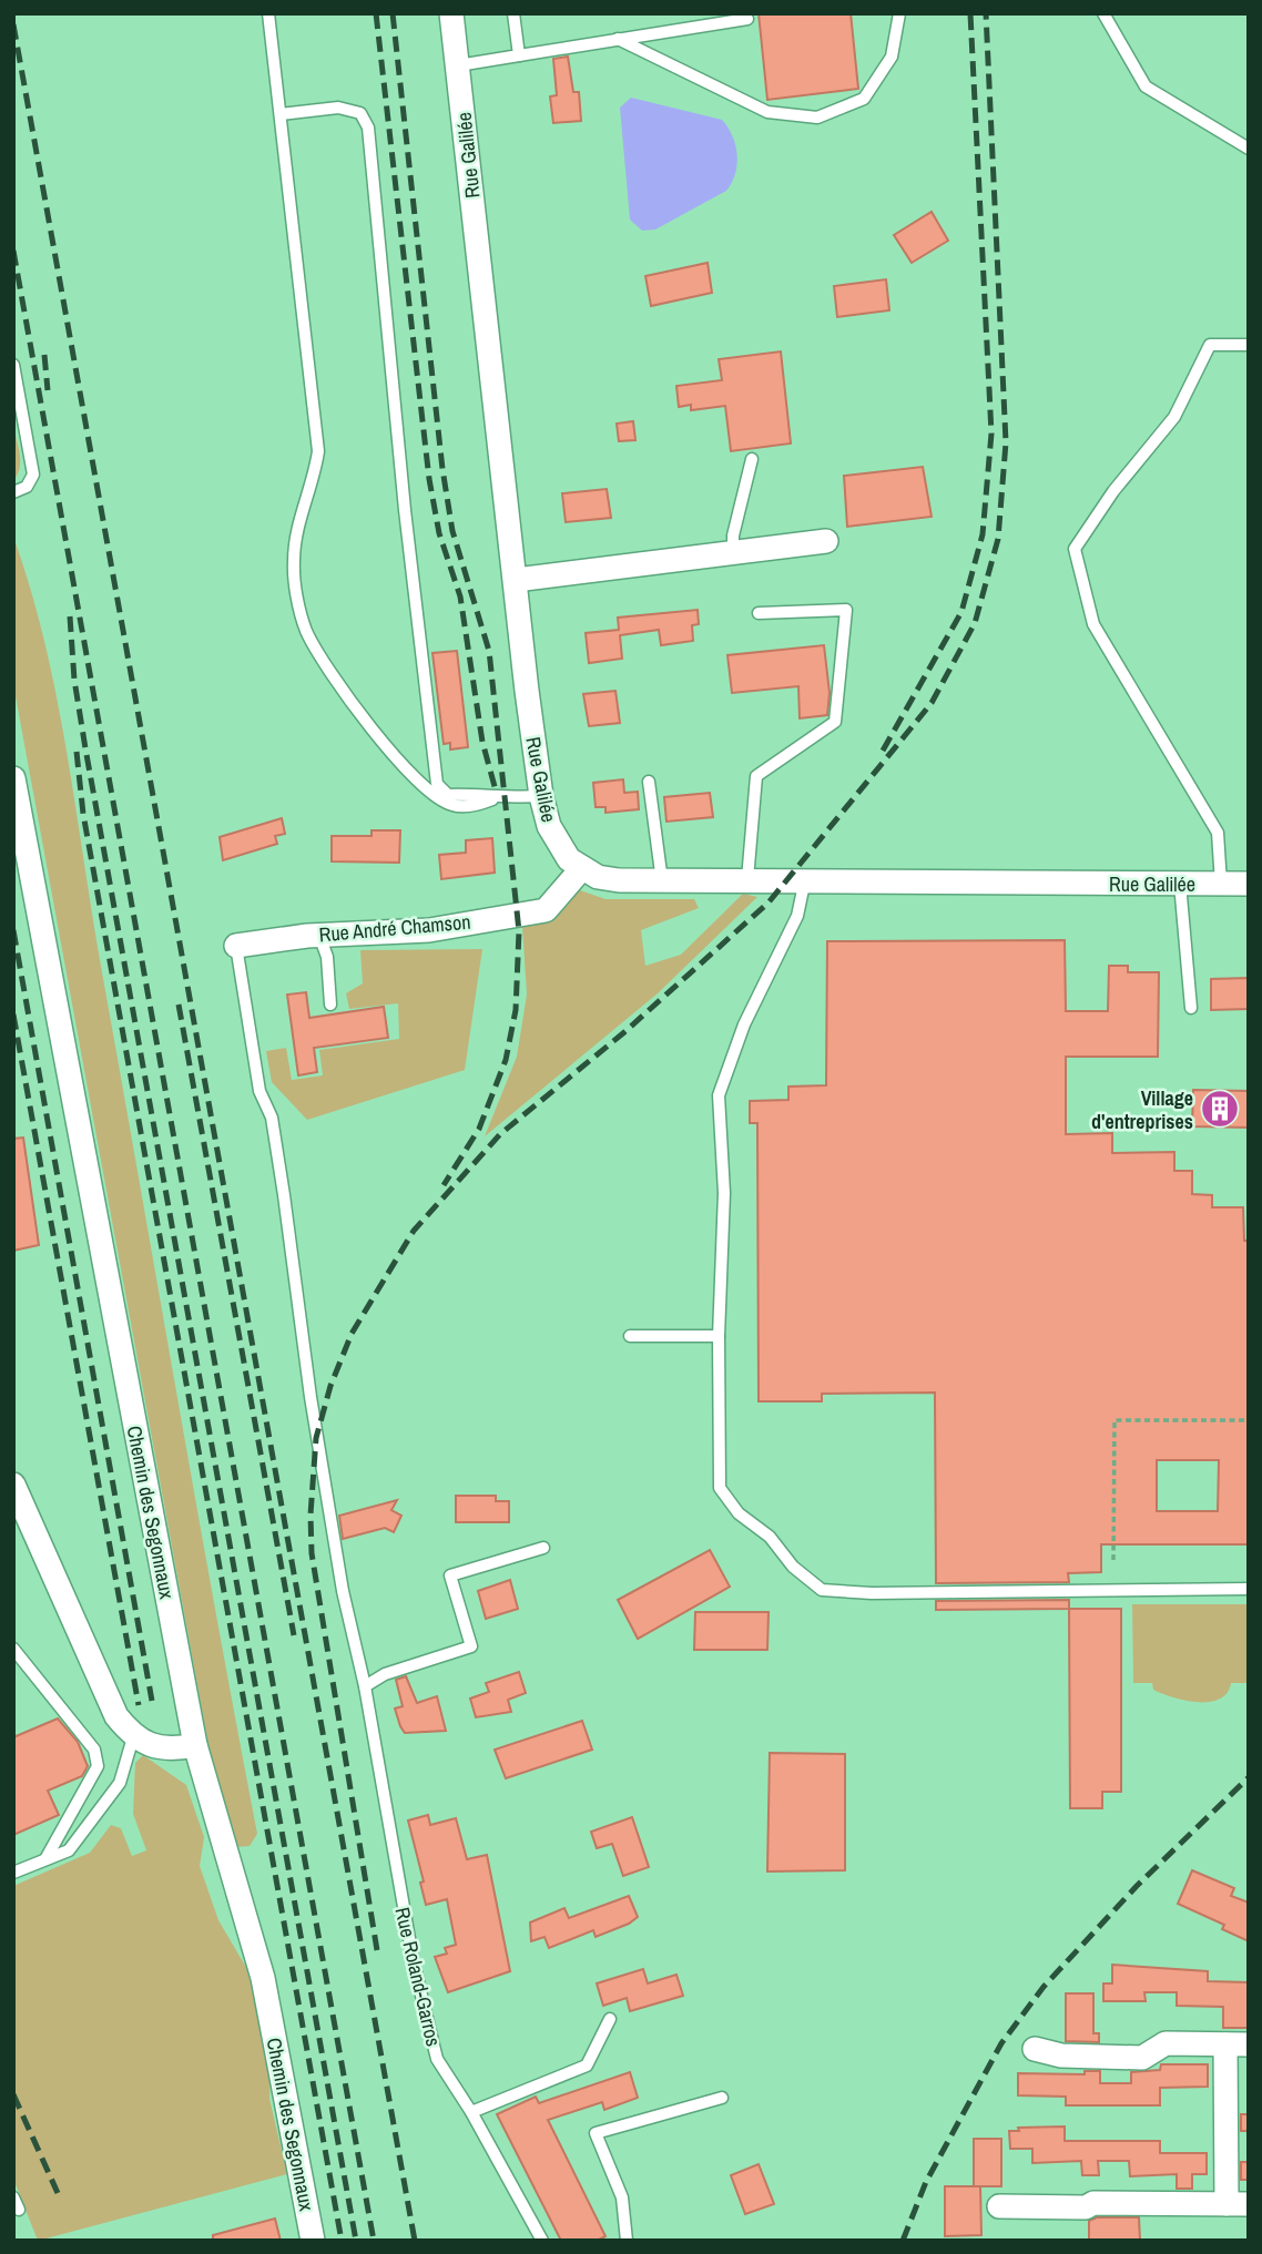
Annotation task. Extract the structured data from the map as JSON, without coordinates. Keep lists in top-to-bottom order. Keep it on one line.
{"streets":{"street":["Rue Galilée","Rue André Chamson","Chemin des Segonnaux"],"lane":["Rue Roland-Garros"]},"crossings":[["Rue Galilée","Rue André Chamson"],["Rue André Chamson","Rue Roland-Garros"]],"places":{"building":["Village d'entreprises"]}}
